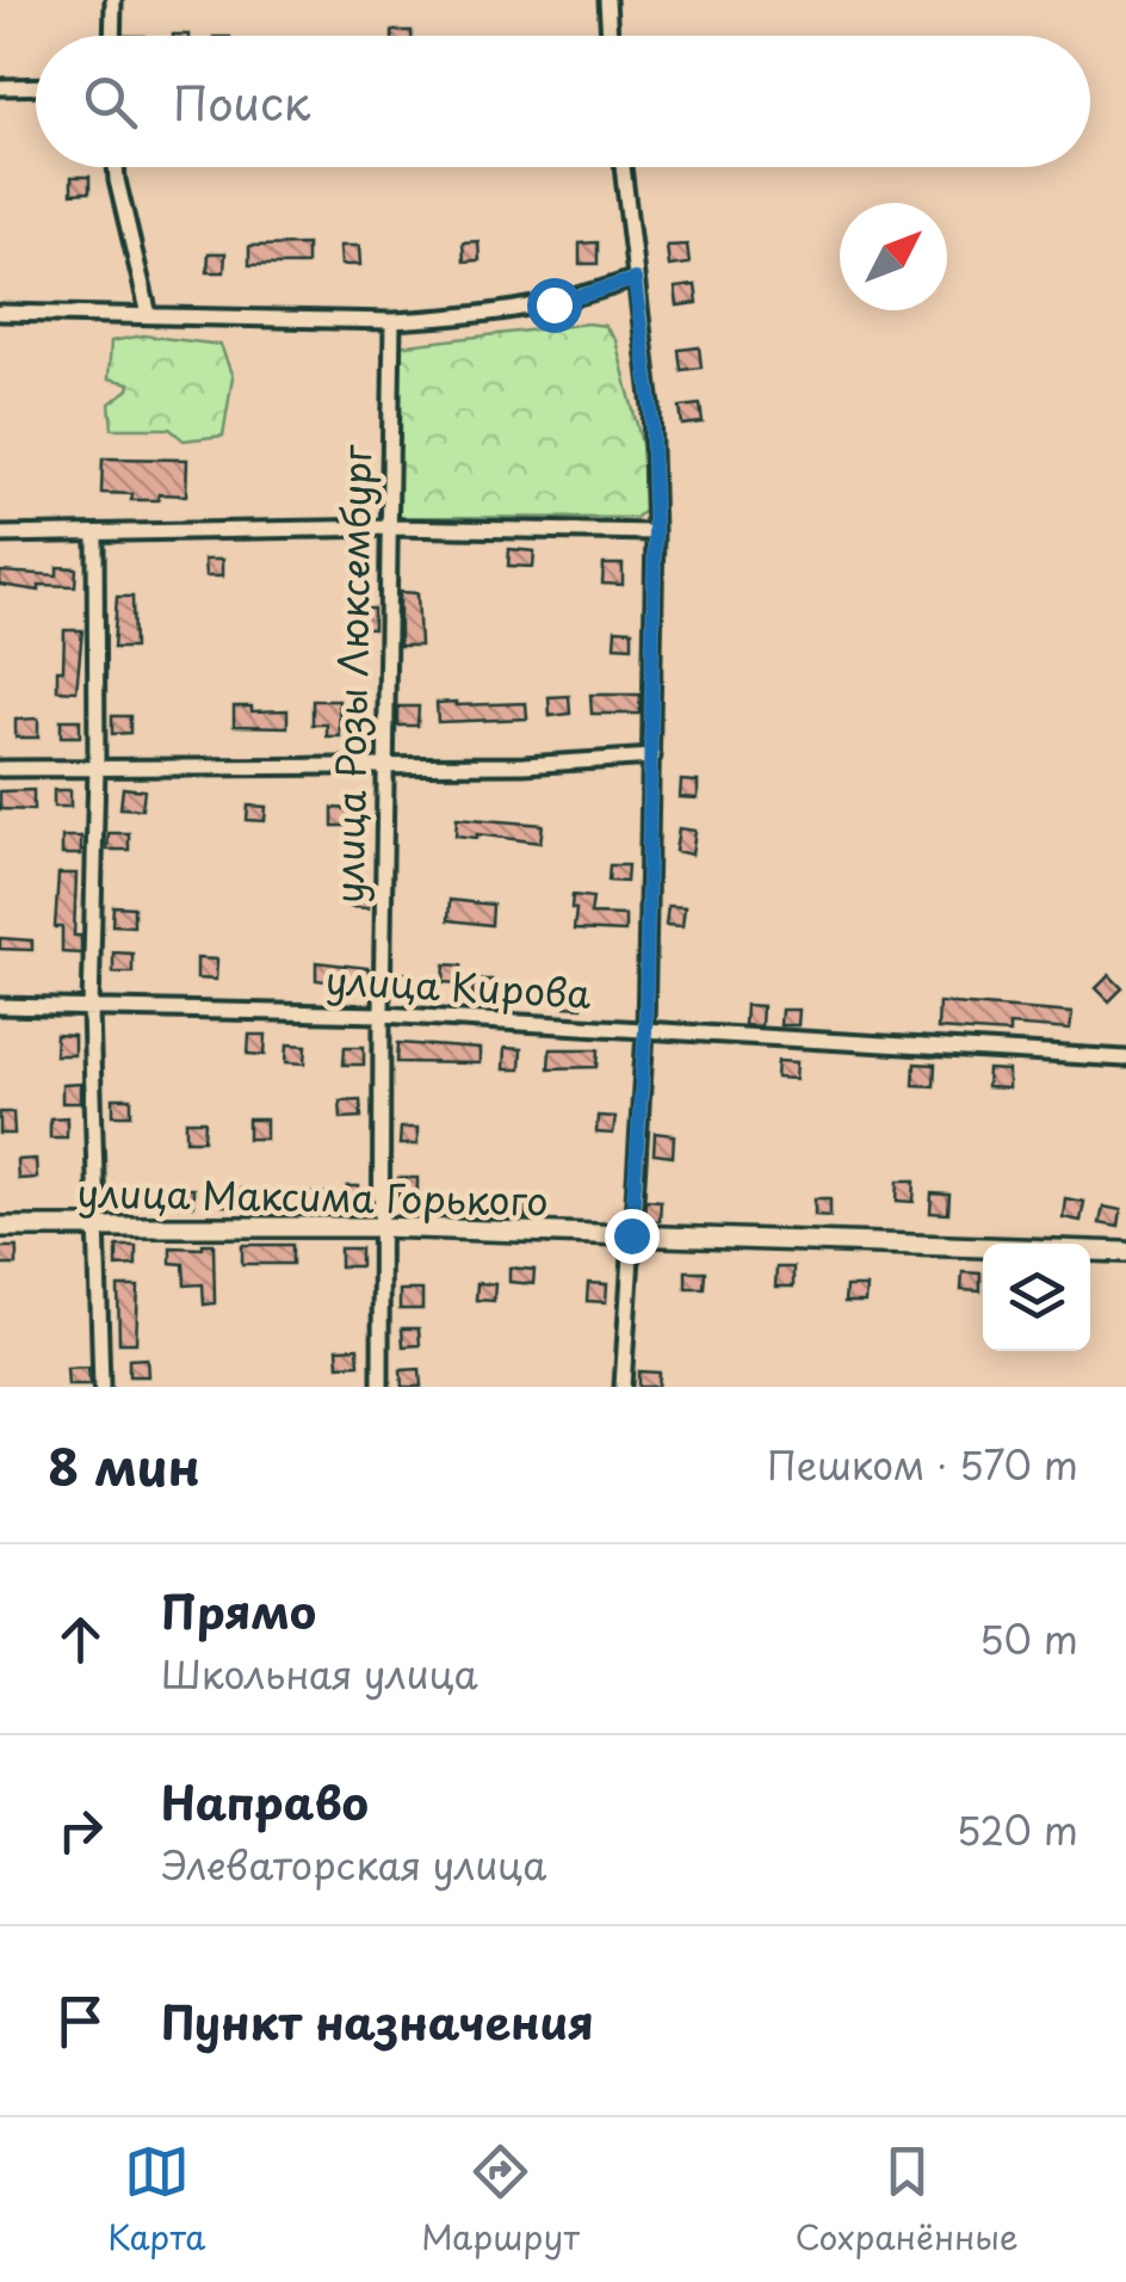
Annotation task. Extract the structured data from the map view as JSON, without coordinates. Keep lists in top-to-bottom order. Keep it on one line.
{"streets":{"street":["улица Розы Люксембург","улица Кирова","улица Максима Горького"]},"crossings":[["улица Розы Люксембург","улица Кирова"],["улица Розы Люксембург","улица Максима Горького"]],"north":"top right","page":{"search":"Поиск","heading":["8 мин","Пешком · 570 m"],"list":[["Прямо","Школьная улица","50 m"],["Направо","Элеваторская улица","520 m"],"Пункт назначения"],"nav":["Карта","Маршрут","Сохранённые"]}}
